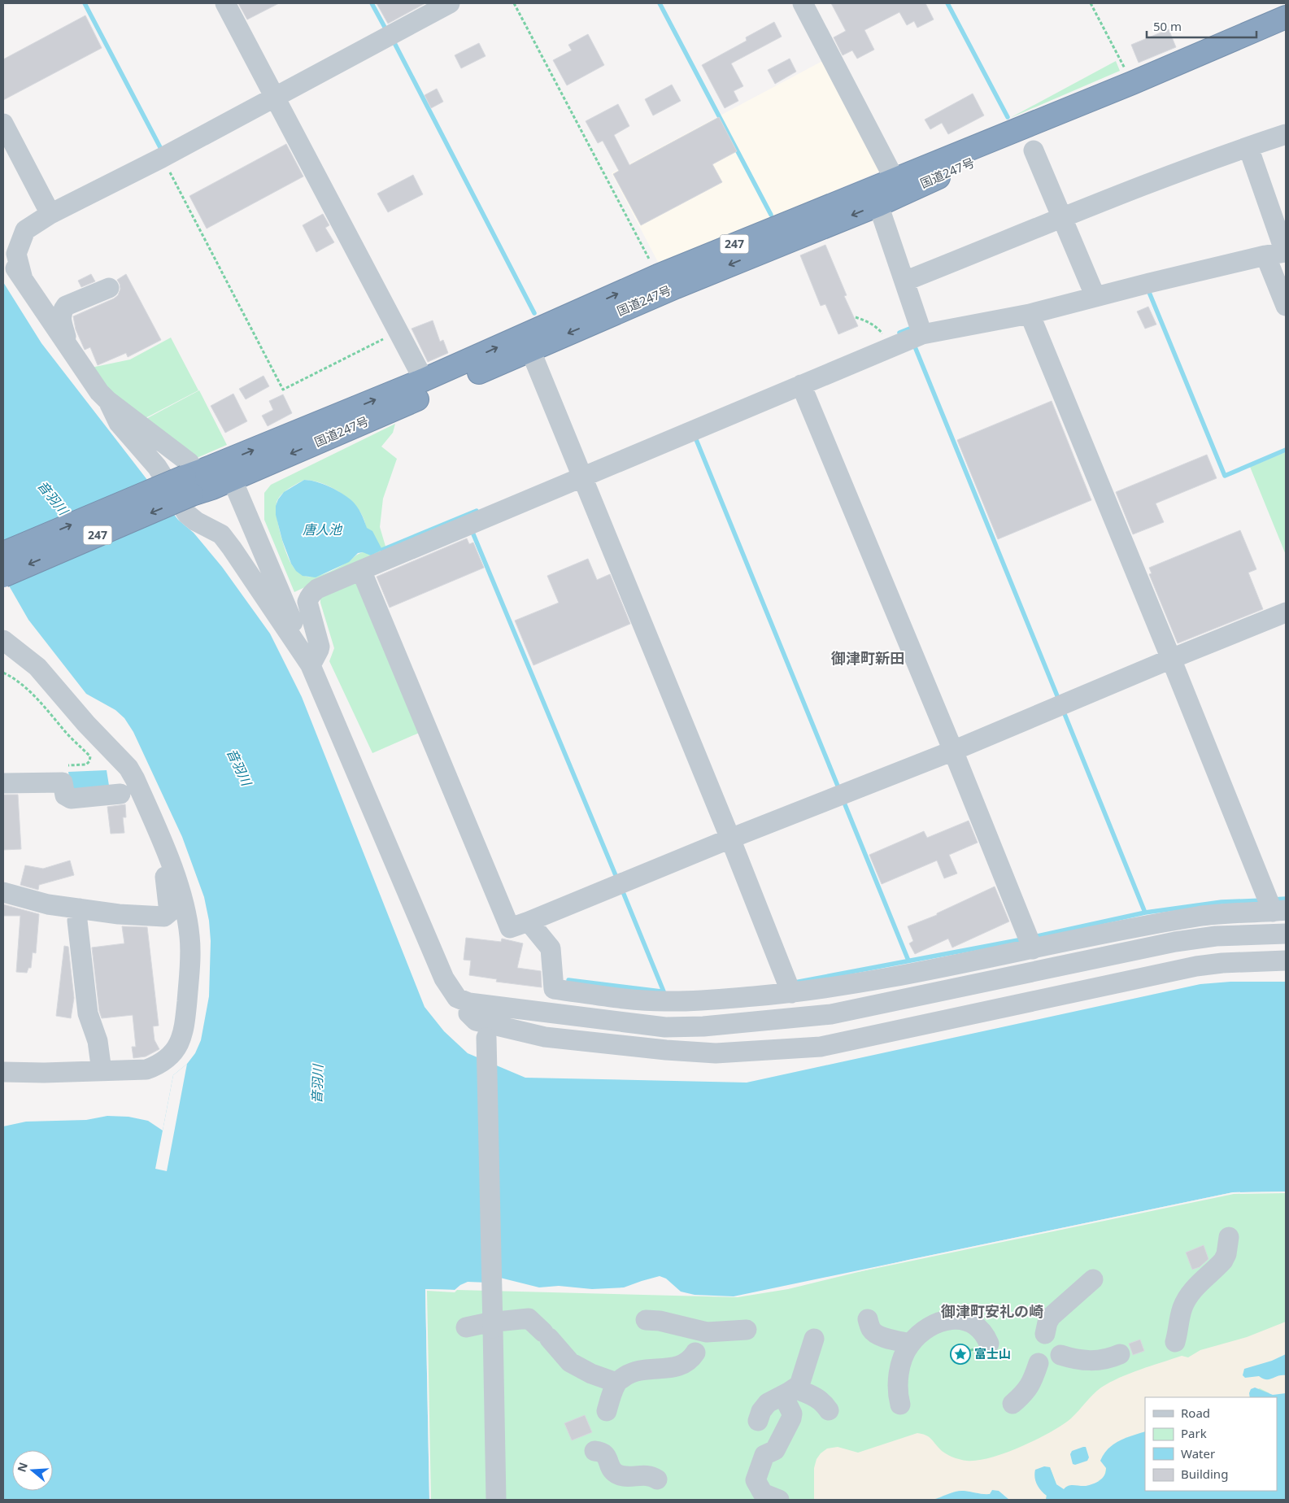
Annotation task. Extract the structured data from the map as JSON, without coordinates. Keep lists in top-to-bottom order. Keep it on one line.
{"streets":{"highway":["国道247号","247"]},"districts":["御津町新田","御津町安礼の崎"],"water":["音羽川","唐人池"],"places":{"place":["富士山"]},"legend":["Road","Park","Water","Building"],"scale_bar":"50 m","north":"left"}
